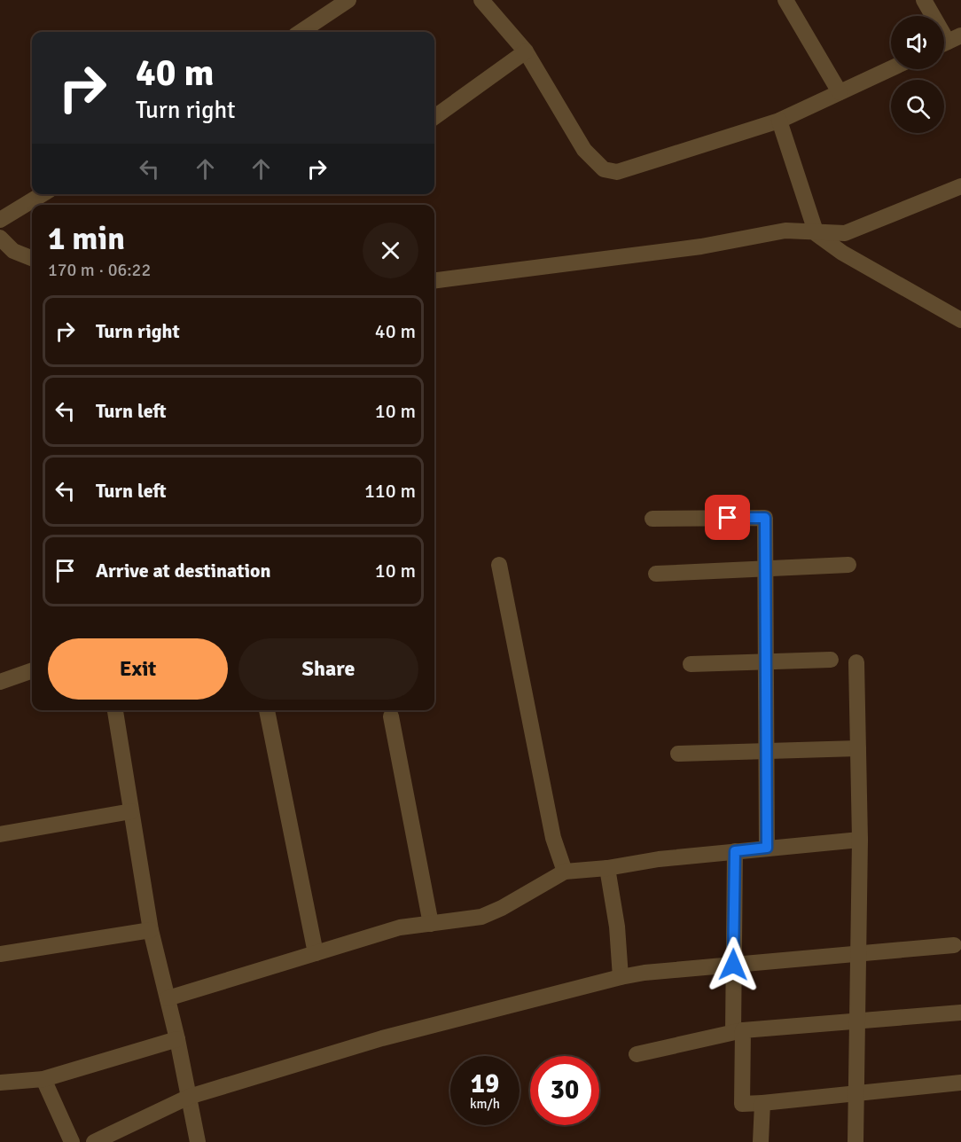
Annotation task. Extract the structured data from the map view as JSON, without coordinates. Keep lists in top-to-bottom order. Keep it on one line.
{"page":{"turn":["40 m","Turn right"],"heading":["1 min","170 m · 06:22"],"list":[{"name":"Turn right","value":"40 m"},{"name":"Turn left","value":"10 m"},{"name":"Turn left","value":"110 m"},{"name":"Arrive at destination","value":"10 m"}],"buttons":["Exit","Share"],"speed":"19 km/h","limit":"30"}}
